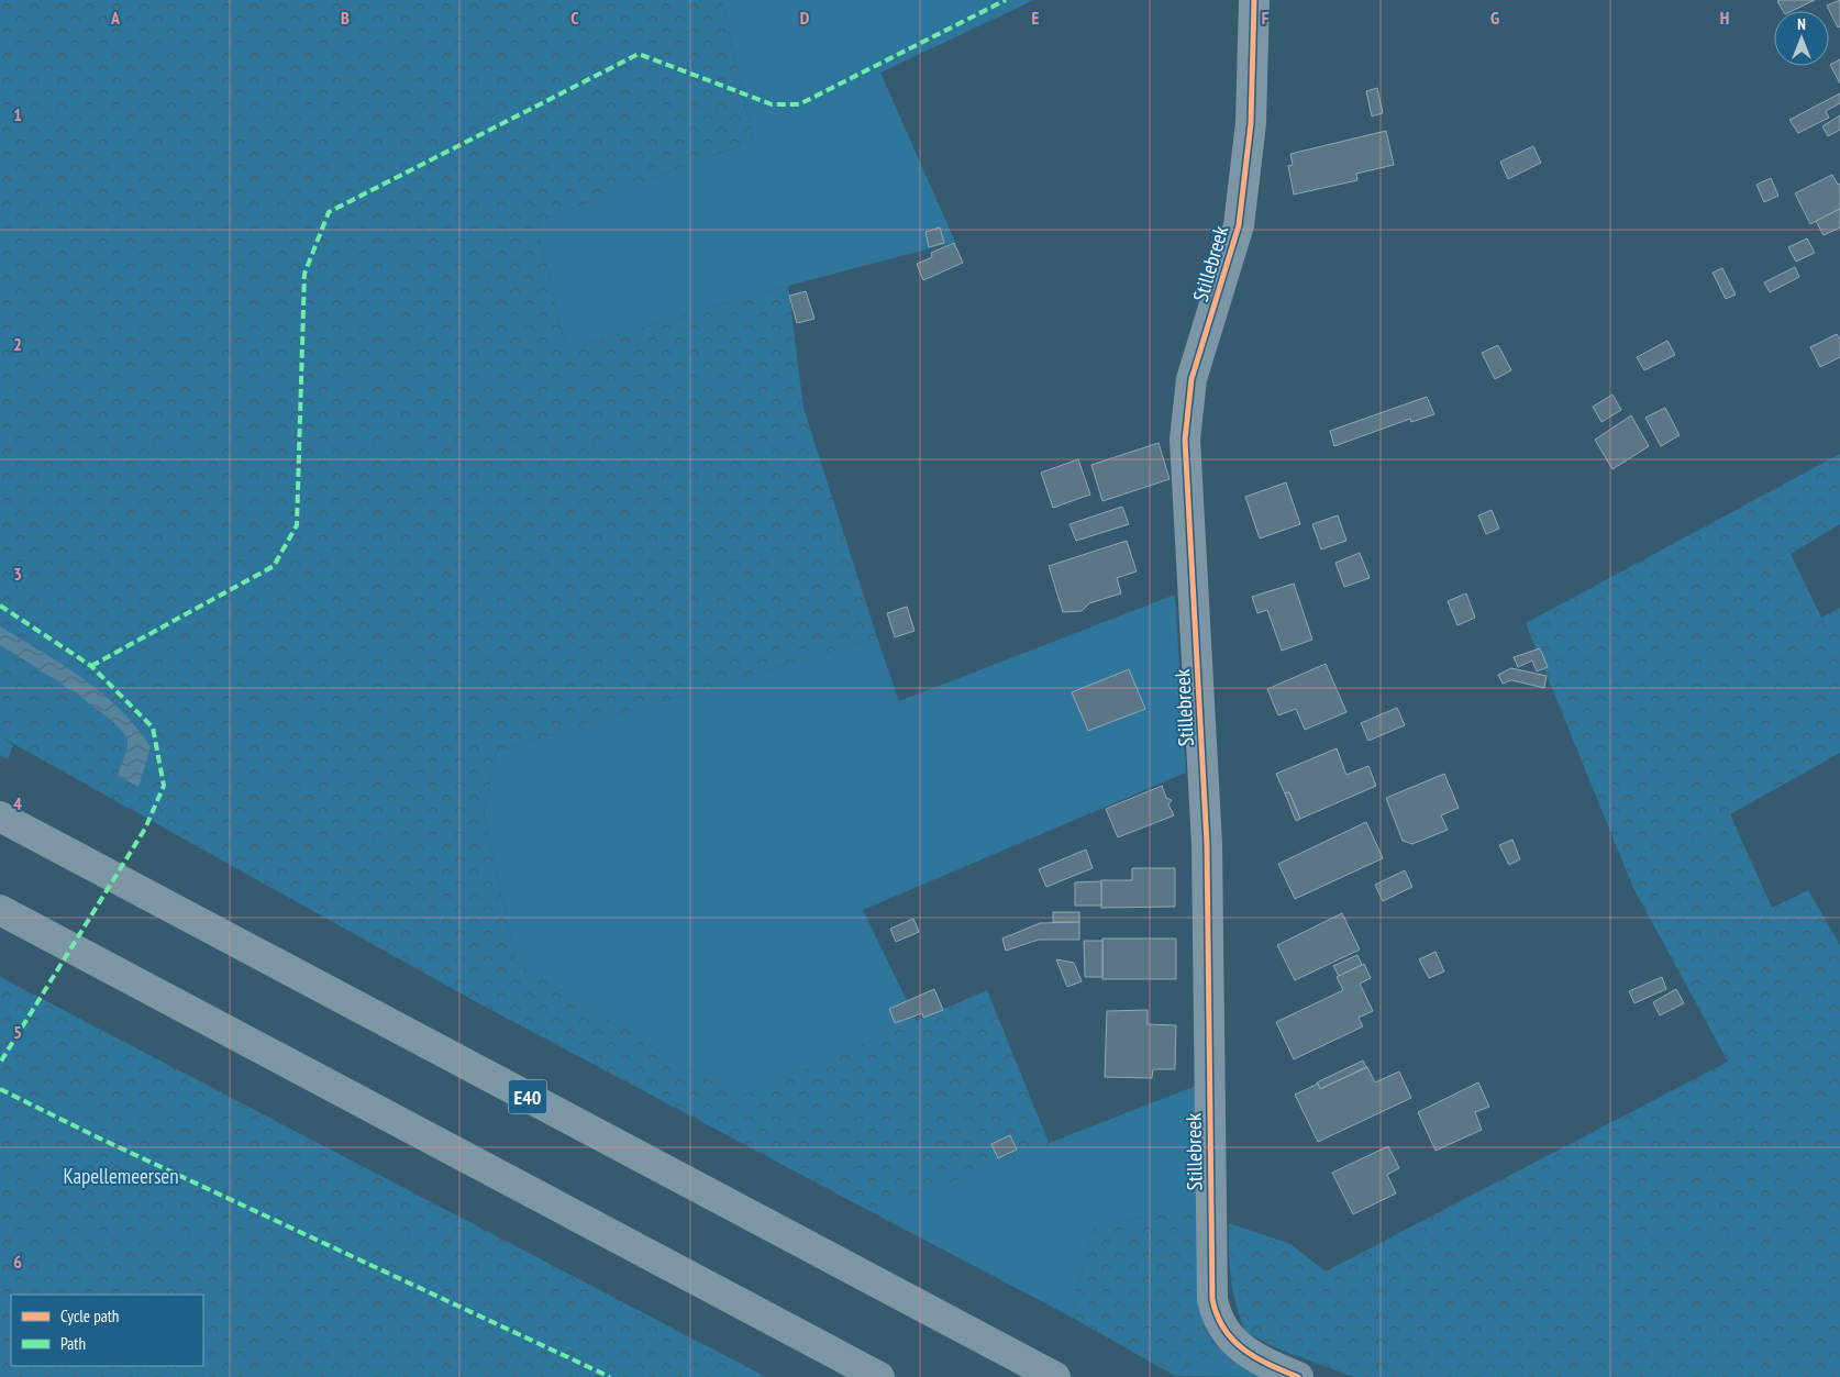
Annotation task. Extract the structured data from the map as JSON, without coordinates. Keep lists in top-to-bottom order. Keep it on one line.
{"streets":{"highway":["E40"],"street":["Stillebreek"]},"parks":["Kapellemeersen"],"legend":["Cycle path","Path"],"north":"top","grid":{"columns":["A","B","C","D","E","F","G","H"],"rows":["1","2","3","4","5","6"]}}
